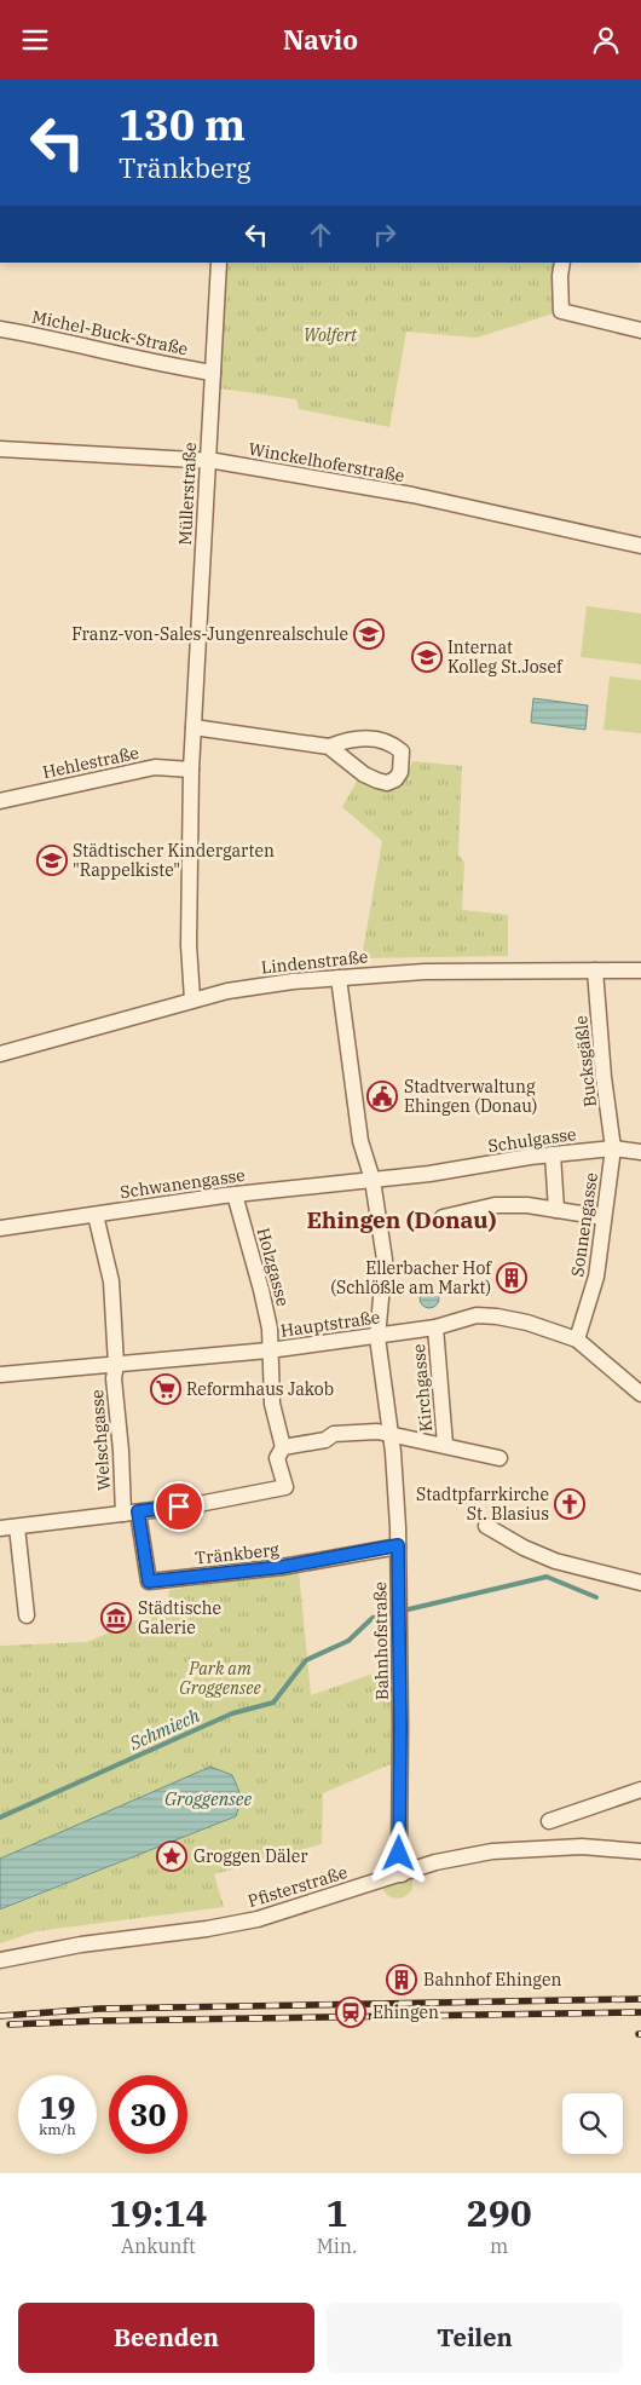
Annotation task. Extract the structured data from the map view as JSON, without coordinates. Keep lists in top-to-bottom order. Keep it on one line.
{"streets":{"street":["Michel-Buck-Straße","Winckelhoferstraße","Müllerstraße","Hehlestraße","Lindenstraße","Bucksgäßle","Schulgasse","Schwanengasse","Sonnengasse","Holzgasse","Hauptstraße","Kirchgasse","Welschgasse","Tränkberg","Bahnhofstraße","Pfisterstraße"]},"crossings":[["Michel-Buck-Straße","Müllerstraße"],["Winckelhoferstraße","Müllerstraße"],["Müllerstraße","Hehlestraße"],["Müllerstraße","Lindenstraße"],["Lindenstraße","Bucksgäßle"],["Lindenstraße","Bahnhofstraße"],["Bucksgäßle","Schulgasse"],["Bucksgäßle","Sonnengasse"],["Schulgasse","Schwanengasse"],["Schulgasse","Sonnengasse"],["Schulgasse","Bahnhofstraße"],["Schwanengasse","Holzgasse"],["Schwanengasse","Welschgasse"],["Schwanengasse","Bahnhofstraße"],["Sonnengasse","Hauptstraße"],["Holzgasse","Hauptstraße"],["Holzgasse","Kirchgasse"],["Holzgasse","Welschgasse"],["Holzgasse","Tränkberg"],["Hauptstraße","Kirchgasse"],["Hauptstraße","Welschgasse"],["Hauptstraße","Bahnhofstraße"],["Kirchgasse","Bahnhofstraße"],["Welschgasse","Tränkberg"],["Tränkberg","Bahnhofstraße"],["Bahnhofstraße","Pfisterstraße"]],"districts":["Ehingen (Donau)"],"water":["Schmiech","Groggensee"],"parks":["Wolfert","Park am Groggensee"],"places":{"school or university":["Franz-von-Sales-Jungenrealschule","Internat Kolleg St.Josef","Städtischer Kindergarten \"Rappelkiste\""],"public building":["Stadtverwaltung Ehingen (Donau)"],"building":["Ellerbacher Hof (Schlößle am Markt)","Bahnhof Ehingen"],"supermarket":["Reformhaus Jakob"],"church":["Stadtpfarrkirche St. Blasius"],"museum":["Städtische Galerie"],"place":["Groggen Däler"],"station":["Ehingen"]},"page":{"header":"Navio","turn":["130 m","Tränkberg"],"speed":"19 km/h","limit":"30","eta":["19:14","Ankunft","1","Min.","290","m"],"buttons":["Beenden","Teilen"]}}
